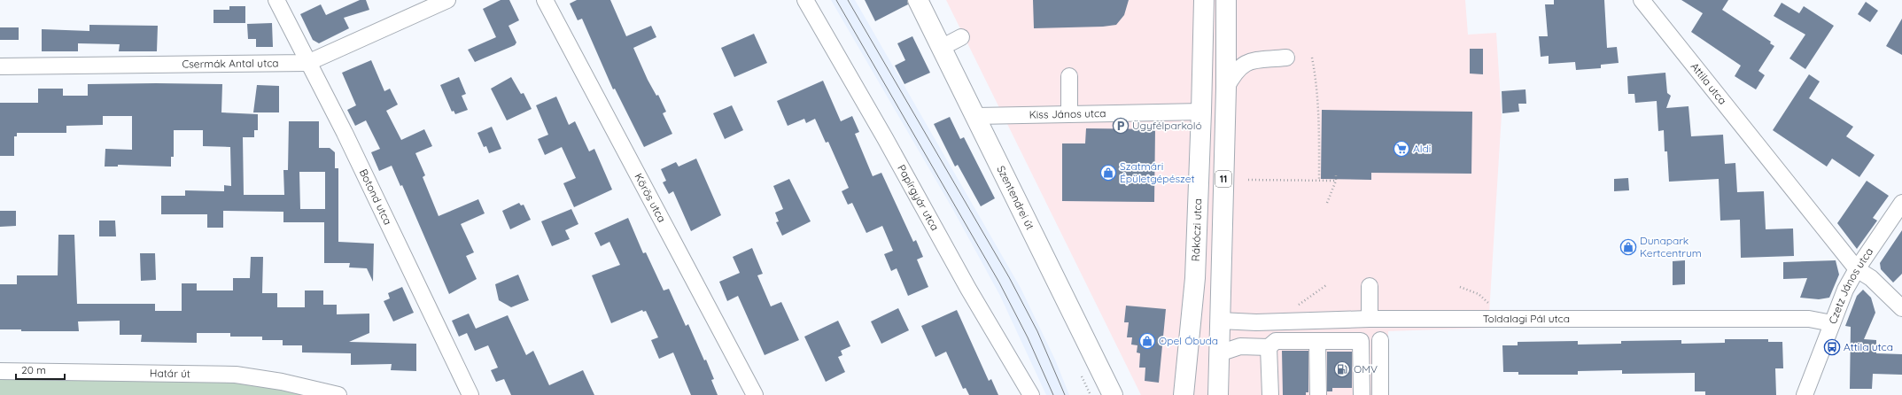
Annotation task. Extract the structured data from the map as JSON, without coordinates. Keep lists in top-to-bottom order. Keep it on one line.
{"streets":{"main road":["11","Szentendrei út","Rákóczi utca"],"street":["Csermák Antal utca","Attila utca","Kiss János utca","Botond utca","Körös utca","Papírgyár utca","Czetz János utca","Toldalagi Pál utca","Határ út"]},"crossings":[["Csermák Antal utca","Botond utca"],["Attila utca","Czetz János utca"],["Kiss János utca","Szentendrei út"],["Kiss János utca","Rákóczi utca"],["11","Toldalagi Pál utca"],["Czetz János utca","Toldalagi Pál utca"]],"places":{"parking":["Ügyfélparkoló"],"supermarket":["Aldi"],"shop":["Szatmári Épületgépészet","Dunapark Kertcentrum","Opel Óbuda"],"bus stop":["Attila utca"],"fuel station":["OMV"]},"scale_bar":"20 m"}
